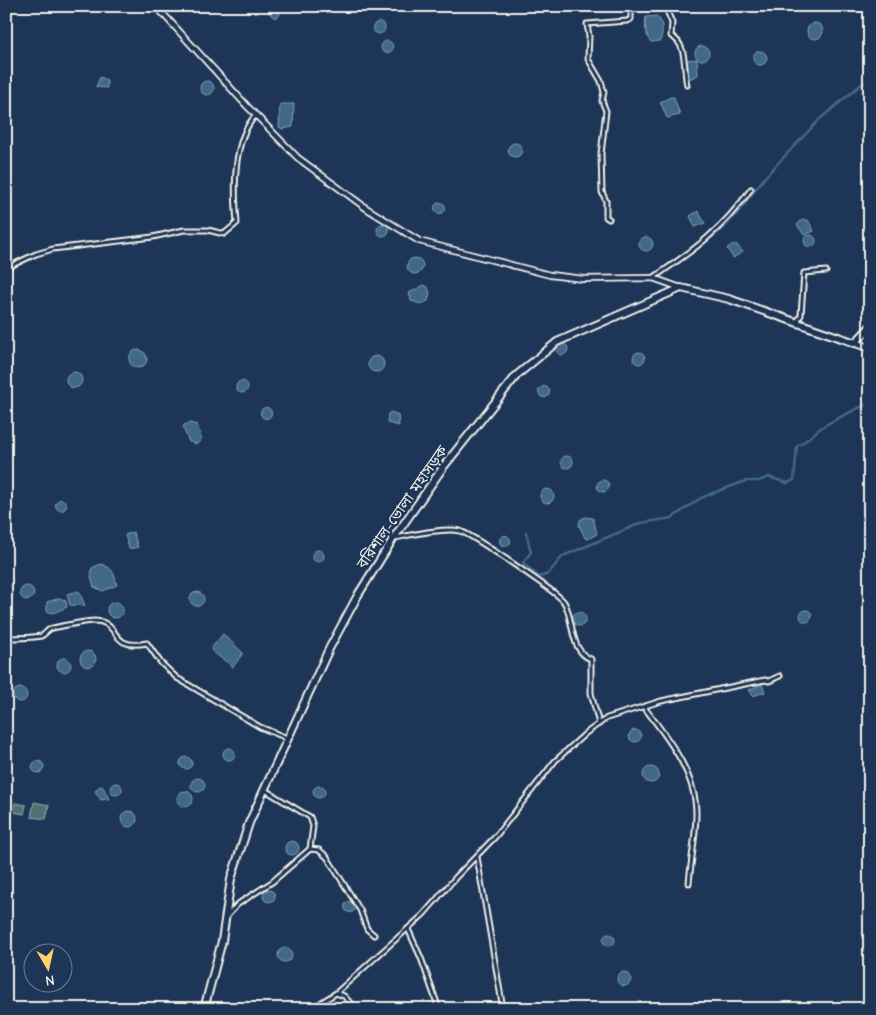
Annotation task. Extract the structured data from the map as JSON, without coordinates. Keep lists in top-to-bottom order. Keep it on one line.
{"streets":{"highway":["বরিশাল-ভোলা মহাসড়ক"]},"north":"bottom"}
